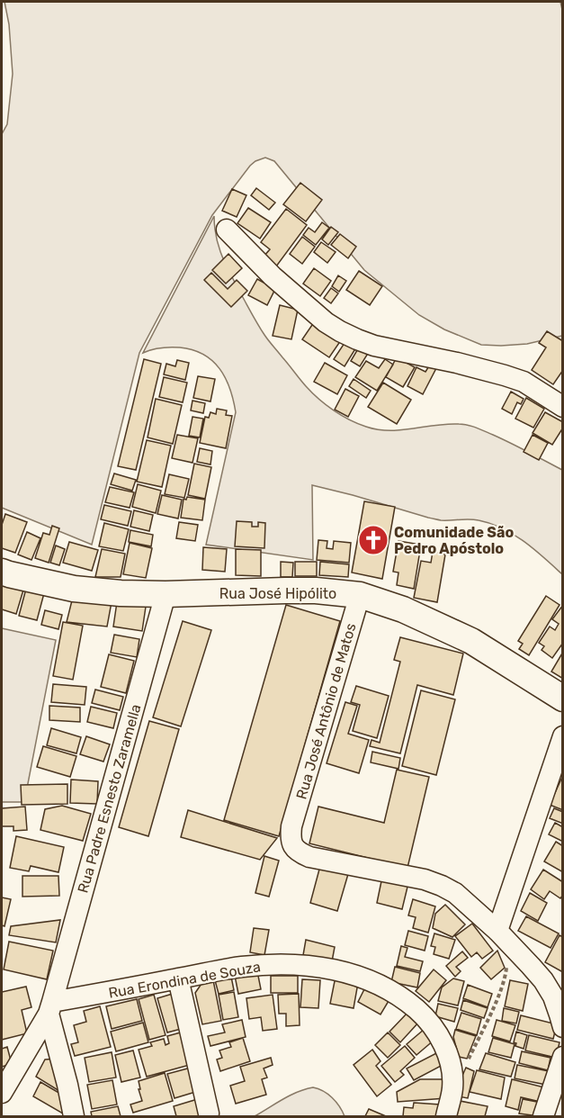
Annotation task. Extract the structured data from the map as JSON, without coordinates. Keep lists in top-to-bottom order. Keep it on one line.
{"streets":{"main road":["Rua José Hipólito"],"street":["Rua José Antônio de Matos","Rua Padre Esnesto Zaramella","Rua Erondina de Souza"]},"crossings":[["Rua José Hipólito","Rua José Antônio de Matos"],["Rua José Hipólito","Rua Padre Esnesto Zaramella"],["Rua Padre Esnesto Zaramella","Rua Erondina de Souza"]],"places":{"church":["Comunidade São Pedro Apóstolo"]}}
